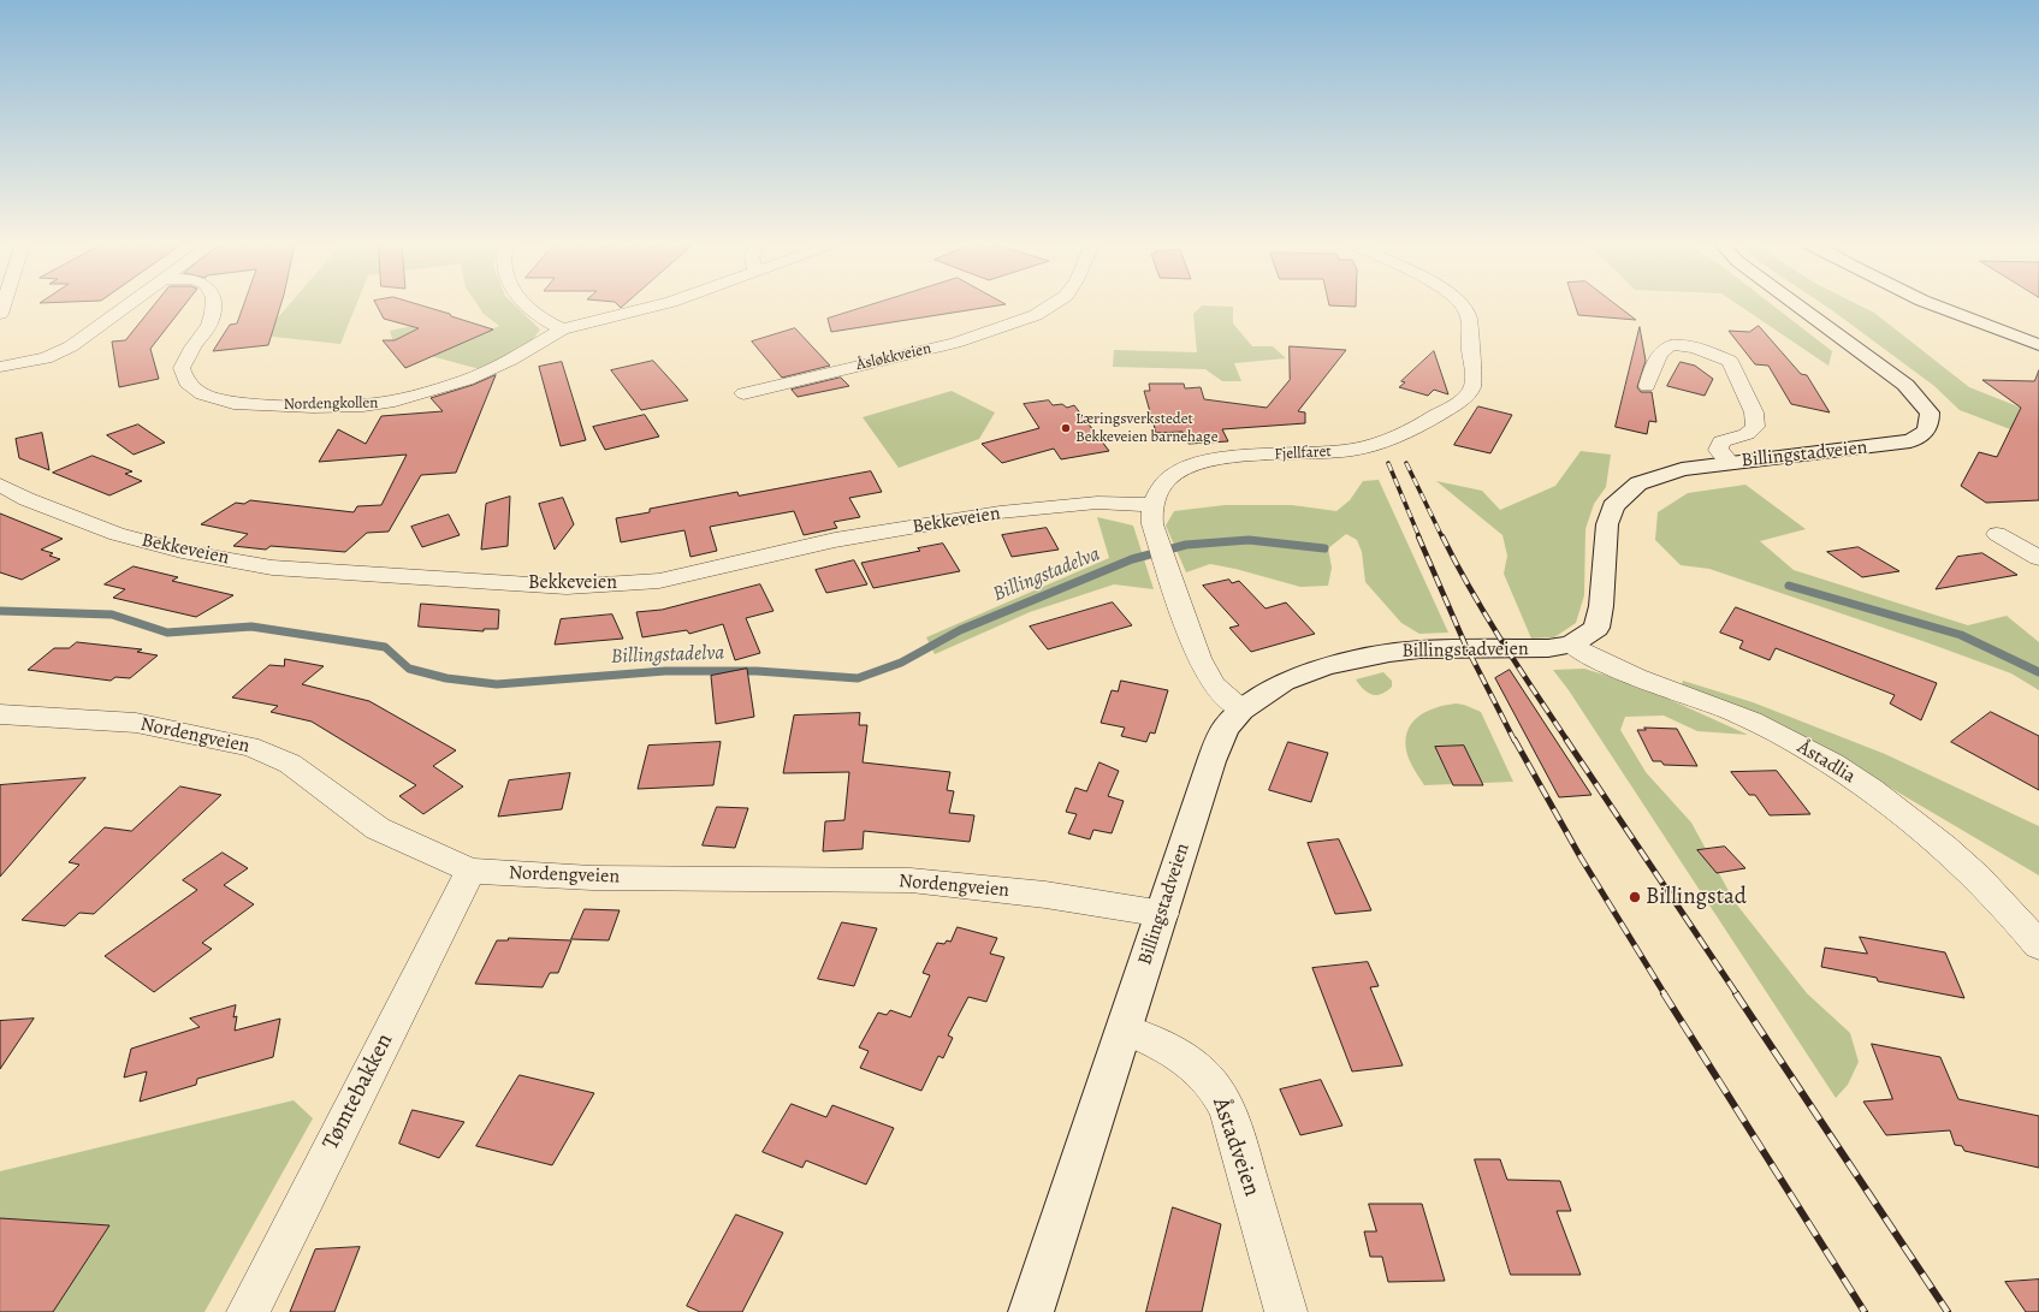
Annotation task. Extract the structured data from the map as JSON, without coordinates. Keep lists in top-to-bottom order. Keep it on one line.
{"streets":{"main road":["Billingstadveien"],"street":["Åsløkkveien","Nordengkollen","Fjellfaret","Bekkeveien","Nordengveien","Åstadlia","Tømtebakken","Åstadveien"]},"crossings":[["Fjellfaret","Bekkeveien"],["Billingstadveien","Nordengveien"],["Billingstadveien","Åstadlia"],["Billingstadveien","Åstadveien"],["Nordengveien","Tømtebakken"]],"water":["Billingstadelva"],"places":["Læringsverkstedet Bekkeveien barnehage","Billingstad"]}
